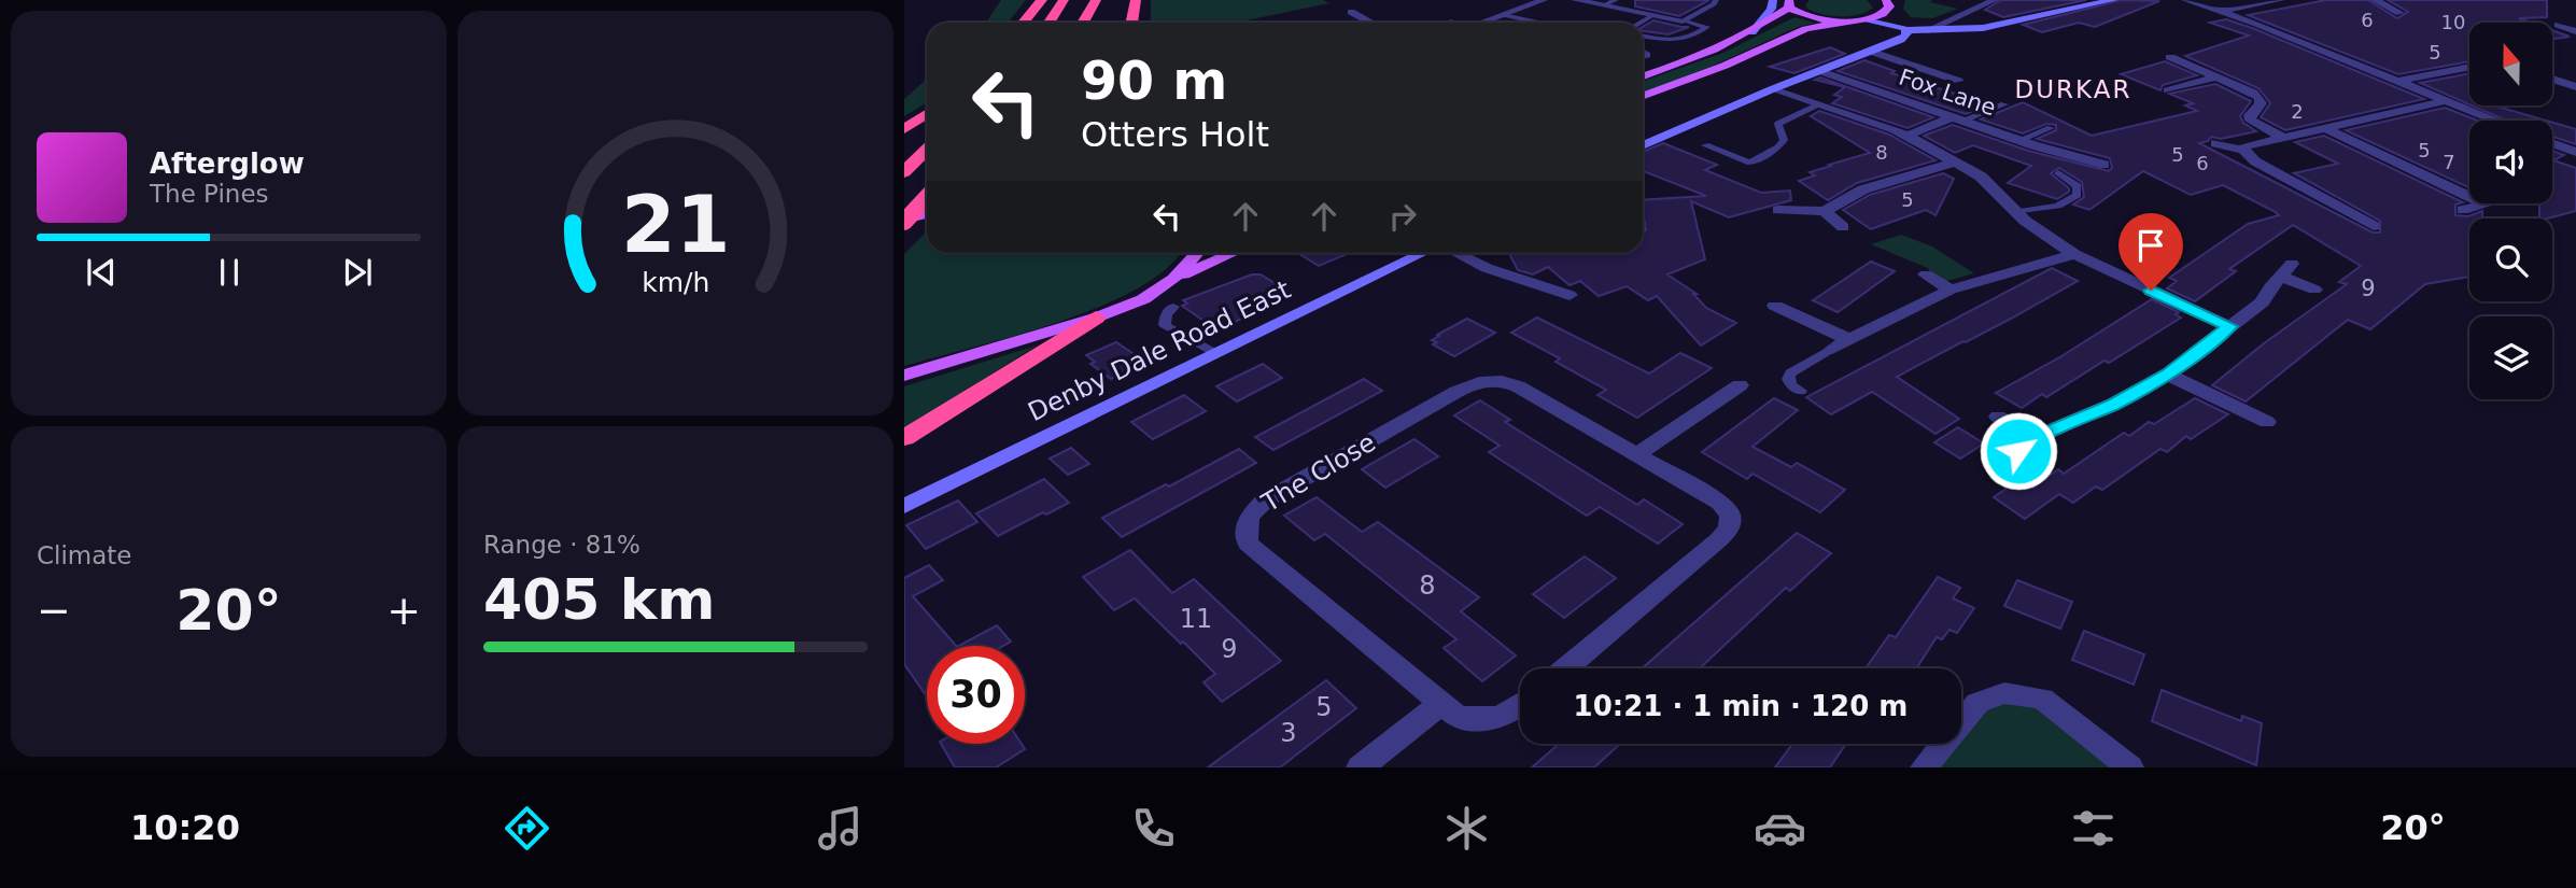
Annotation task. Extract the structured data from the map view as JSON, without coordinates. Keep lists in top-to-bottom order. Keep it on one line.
{"streets":{"street":["Fox Lane","Denby Dale Road East","The Close"]},"districts":["DURKAR"],"house_numbers":["6","10","5","2","5","8","5","7","6","5","9","8","11","9","5","3"],"north":"top","page":{"turn":["90 m","Otters Holt"],"song":["Afterglow","The Pines"],"tile":["Climate",["Range · 81%","405 km"]],"heat":["−","20°","+"],"limit":"30","trip":"10:21 · 1 min · 120 m","tabs":["10:20","20°"],"gauge":["21","km/h"]}}
